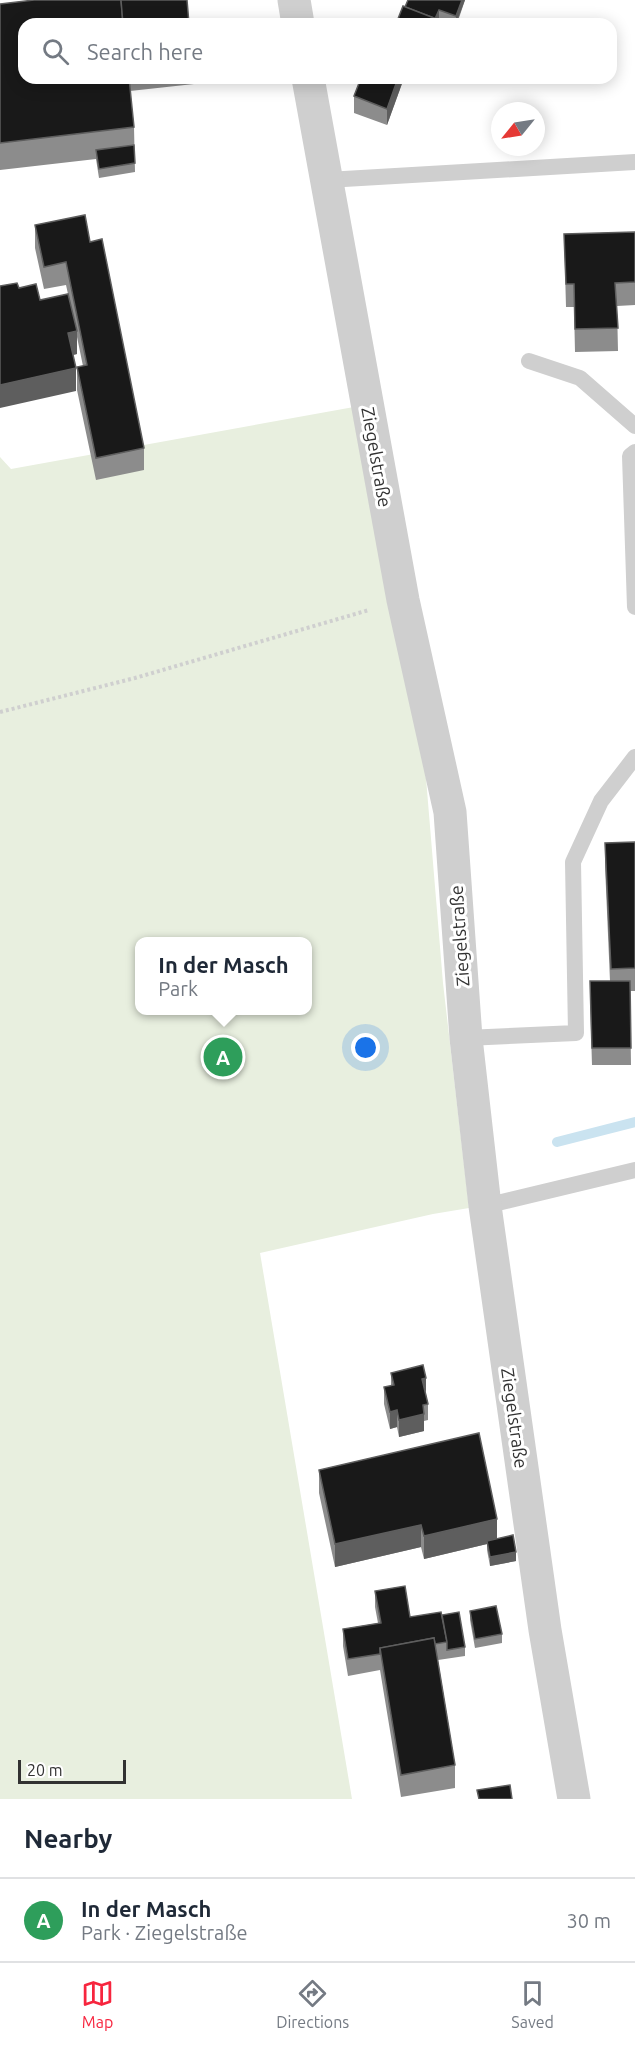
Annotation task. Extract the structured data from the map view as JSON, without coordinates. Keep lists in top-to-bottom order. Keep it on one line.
{"streets":{"street":["Ziegelstraße"]},"scale_bar":"20 m","north":"bottom left","page":{"search":"Search here","popup":["In der Masch","Park"],"pins":"A","scale":"20 m","heading":"Nearby","list":[{"mark":"A","name":"In der Masch","note":"Park · Ziegelstraße","value":"30 m"}],"nav":["Map","Directions","Saved"]}}
